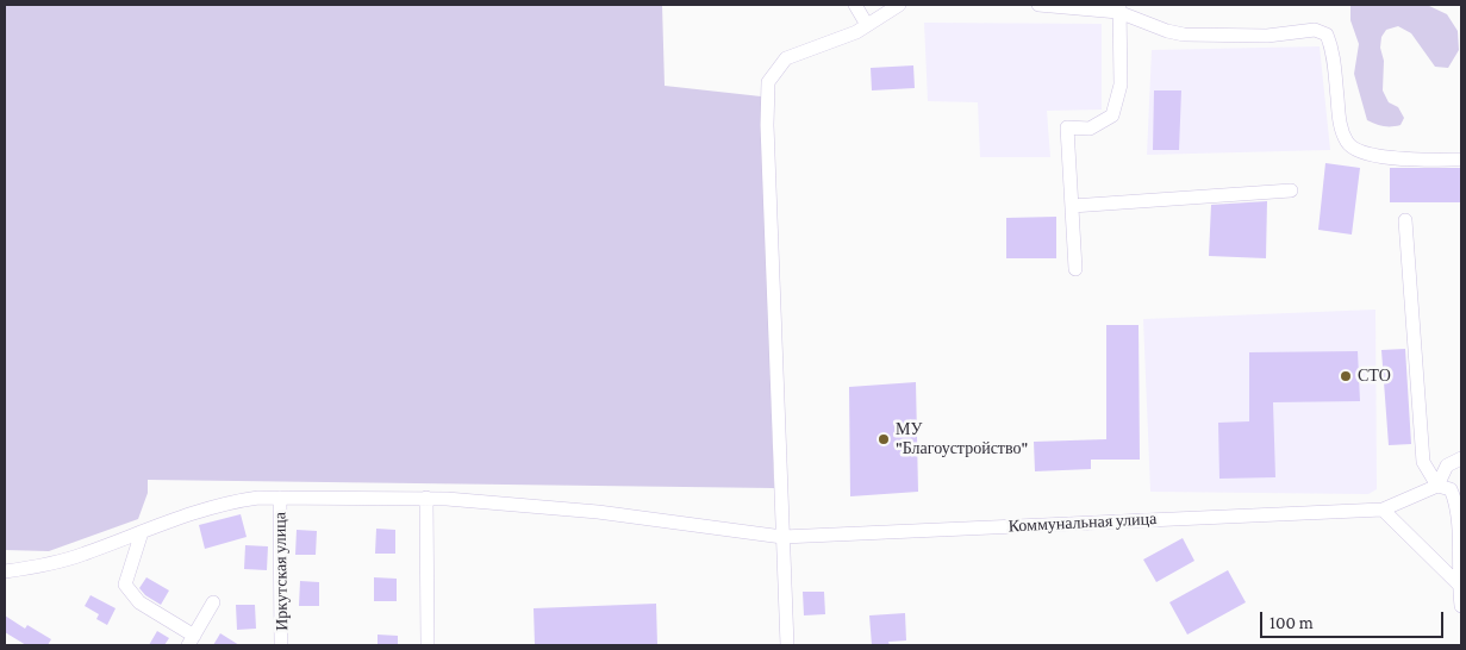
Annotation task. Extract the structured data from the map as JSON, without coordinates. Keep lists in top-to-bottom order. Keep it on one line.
{"streets":{"street":["Коммунальная улица","Иркутская улица"]},"crossings":[["Коммунальная улица","Иркутская улица"]],"places":["СТО","МУ \"Благоустройство\""],"scale_bar":"100 m"}
